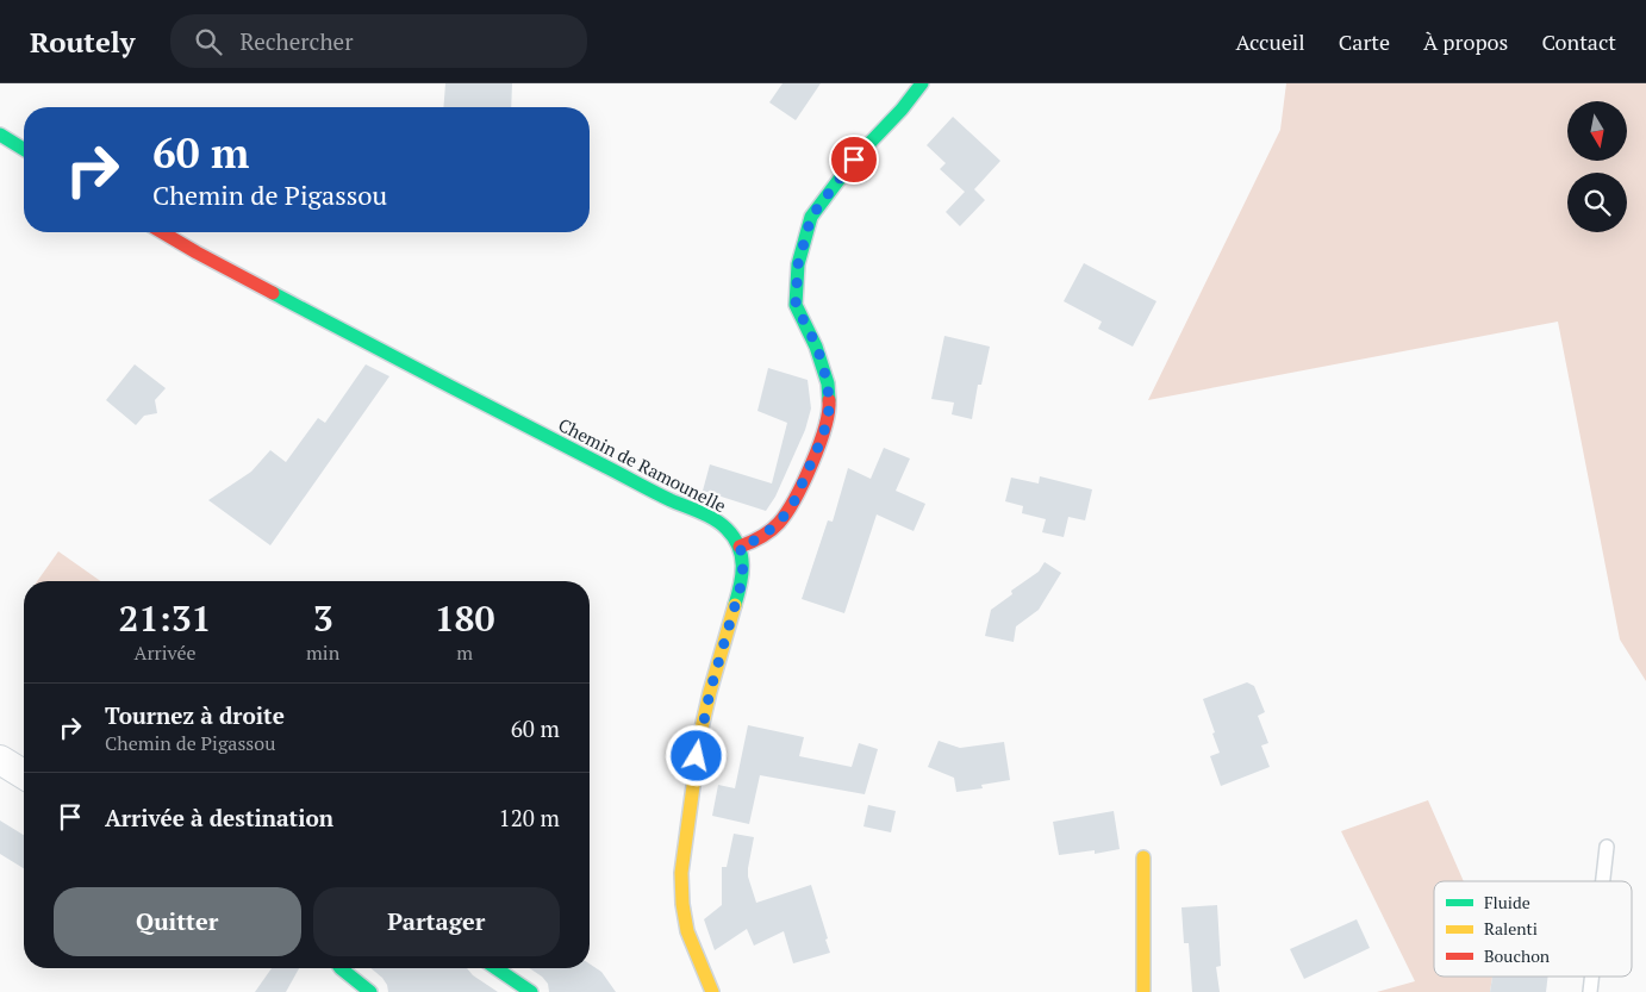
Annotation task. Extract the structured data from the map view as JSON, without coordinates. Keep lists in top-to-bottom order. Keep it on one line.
{"streets":{"street":["Chemin de Ramounelle"]},"legend":["Fluide","Ralenti","Bouchon"],"north":"bottom","page":{"header":"Routely","search":"Rechercher","nav":["Accueil","Carte","À propos","Contact"],"turn":["60 m","Chemin de Pigassou"],"eta":["21:31","Arrivée","3","min","180","m"],"list":[{"name":"Tournez à droite","note":"Chemin de Pigassou","value":"60 m"},{"name":"Arrivée à destination","value":"120 m"}],"buttons":["Quitter","Partager"]}}
